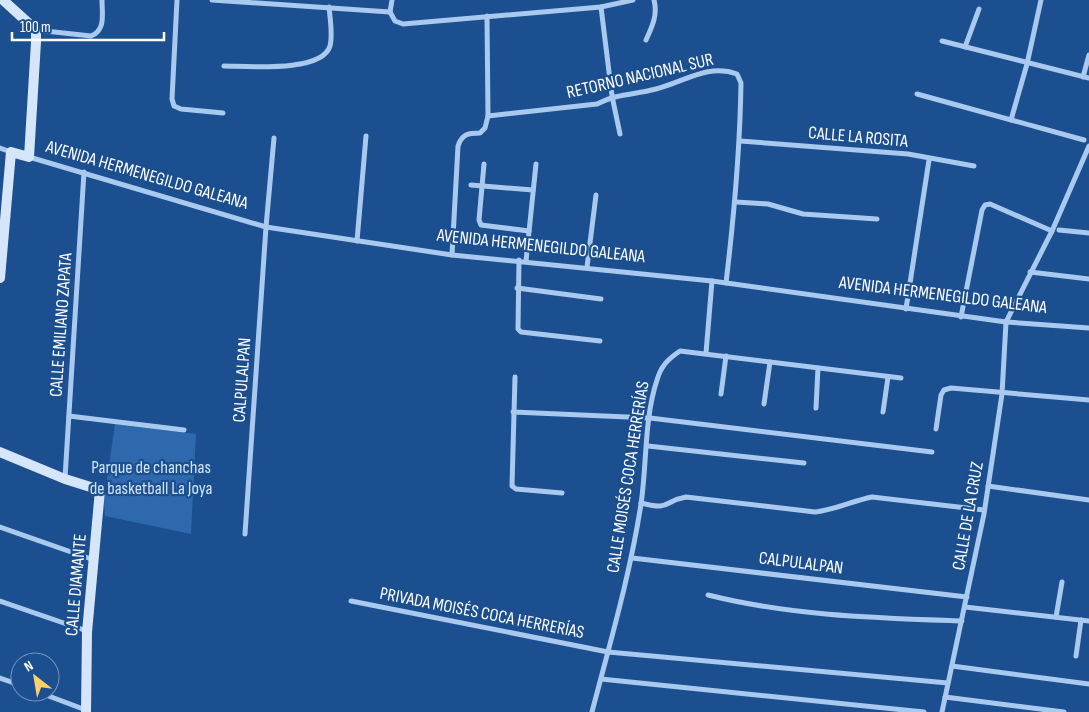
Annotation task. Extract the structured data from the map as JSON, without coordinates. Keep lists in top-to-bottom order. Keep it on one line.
{"streets":{"street":["RETORNO NACIONAL SUR","CALLE LA ROSITA","AVENIDA HERMENEGILDO GALEANA","CALLE EMILIANO ZAPATA","CALPULALPAN","CALLE MOISÉS COCA HERRERÍAS","CALLE DE LA CRUZ","CALLE DIAMANTE","PRIVADA MOISÉS COCA HERRERÍAS"]},"crossings":[["RETORNO NACIONAL SUR","CALLE LA ROSITA"],["RETORNO NACIONAL SUR","AVENIDA HERMENEGILDO GALEANA"],["AVENIDA HERMENEGILDO GALEANA","CALLE EMILIANO ZAPATA"],["AVENIDA HERMENEGILDO GALEANA","CALPULALPAN"],["AVENIDA HERMENEGILDO GALEANA","CALLE DE LA CRUZ"],["CALLE EMILIANO ZAPATA","CALLE DIAMANTE"],["CALPULALPAN","CALLE MOISÉS COCA HERRERÍAS"],["CALPULALPAN","CALLE DE LA CRUZ"],["CALLE MOISÉS COCA HERRERÍAS","PRIVADA MOISÉS COCA HERRERÍAS"],["CALLE DE LA CRUZ","PRIVADA MOISÉS COCA HERRERÍAS"]],"parks":["Parque de chanchas de basketball La Joya"],"scale_bar":"100 m","north":"top left"}
